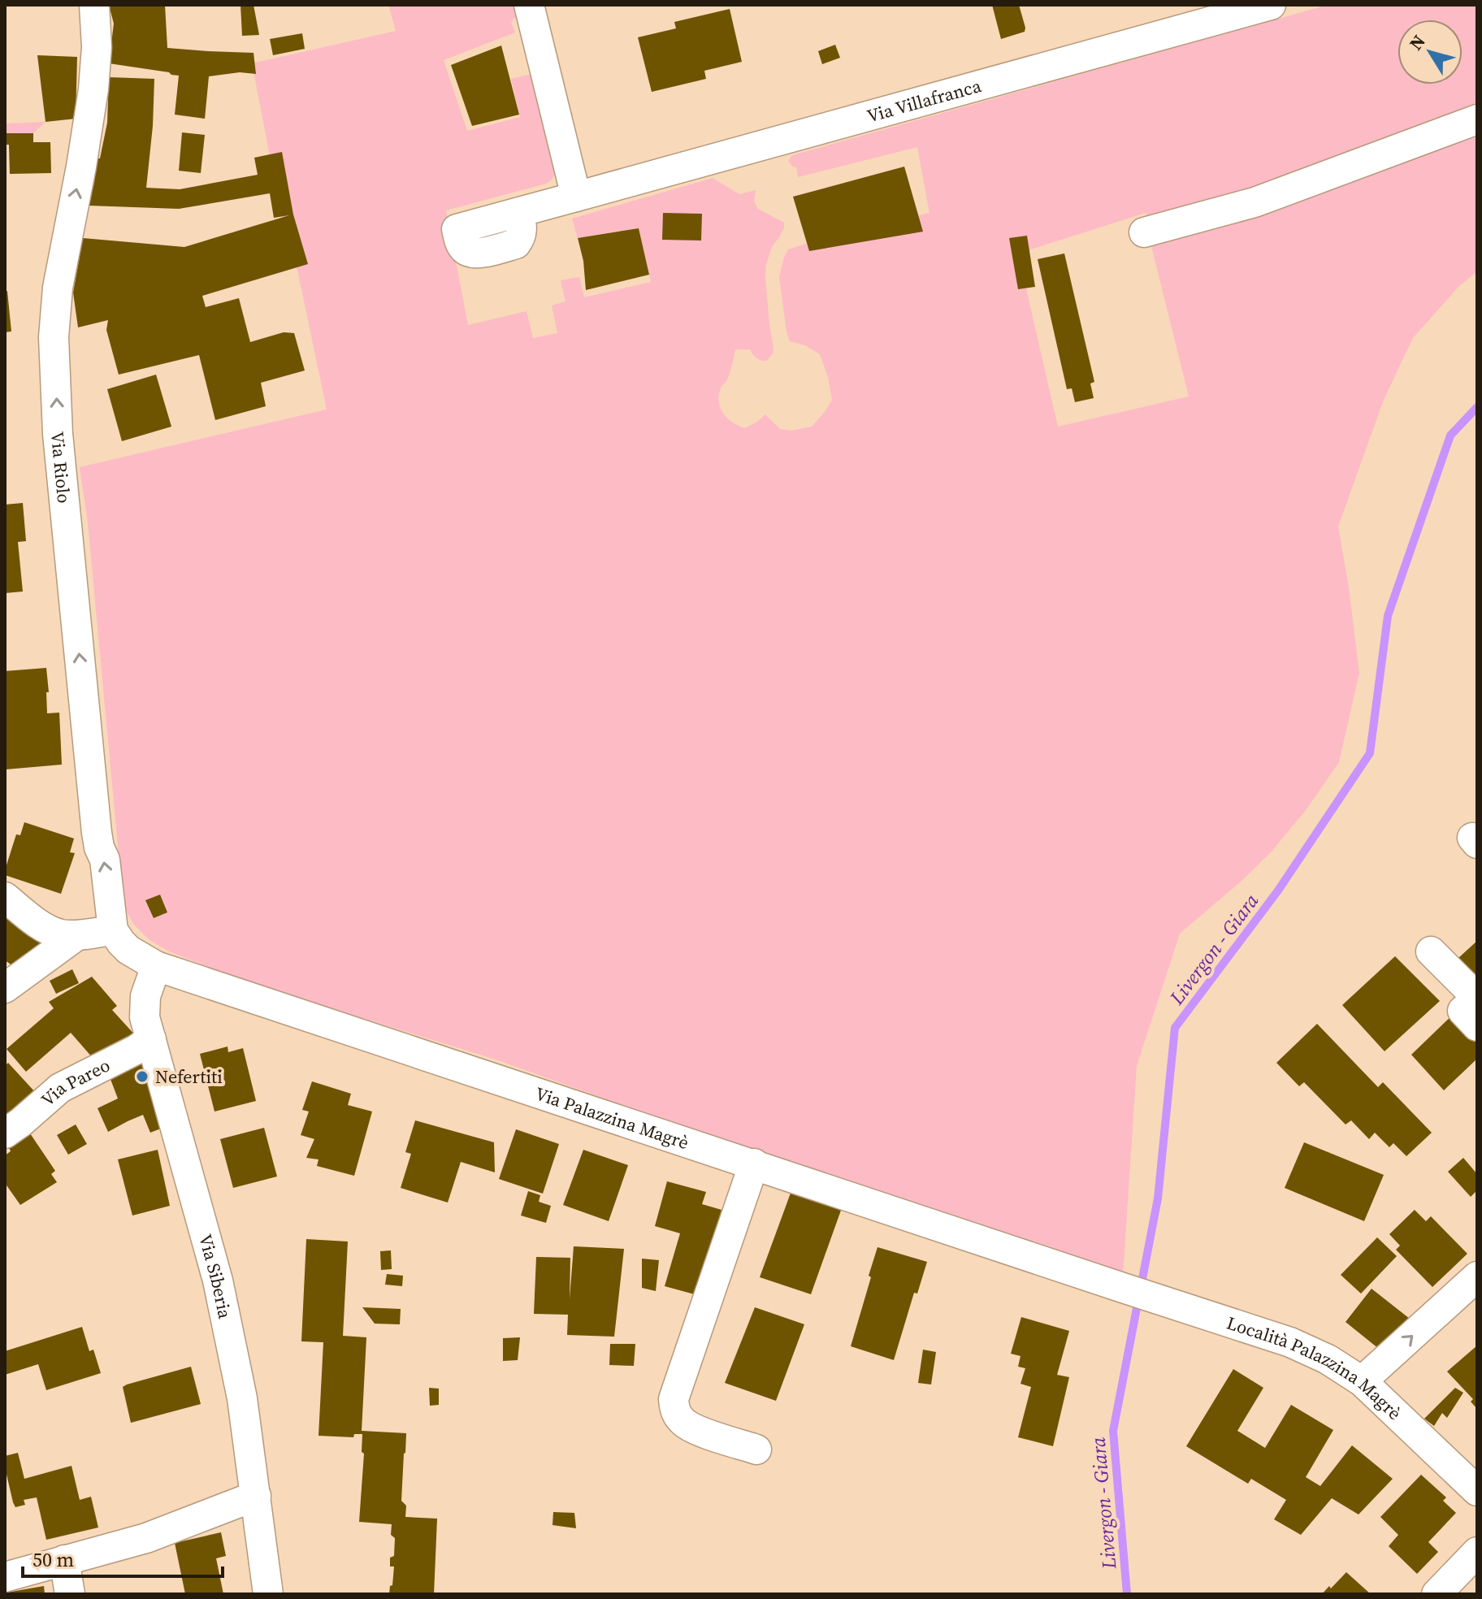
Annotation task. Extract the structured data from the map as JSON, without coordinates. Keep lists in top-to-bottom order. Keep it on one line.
{"streets":{"street":["Via Villafranca","Via Riolo","Via Pareo","Via Palazzina Magrè","Via Siberia","Località Palazzina Magrè"]},"crossings":[["Via Riolo","Via Palazzina Magrè"],["Via Pareo","Via Siberia"],["Via Palazzina Magrè","Via Siberia"],["Via Palazzina Magrè","Località Palazzina Magrè"]],"one_way":["Via Riolo"],"water":["Livergon - Giara"],"places":["Nefertiti"],"scale_bar":"50 m","north":"top left"}
